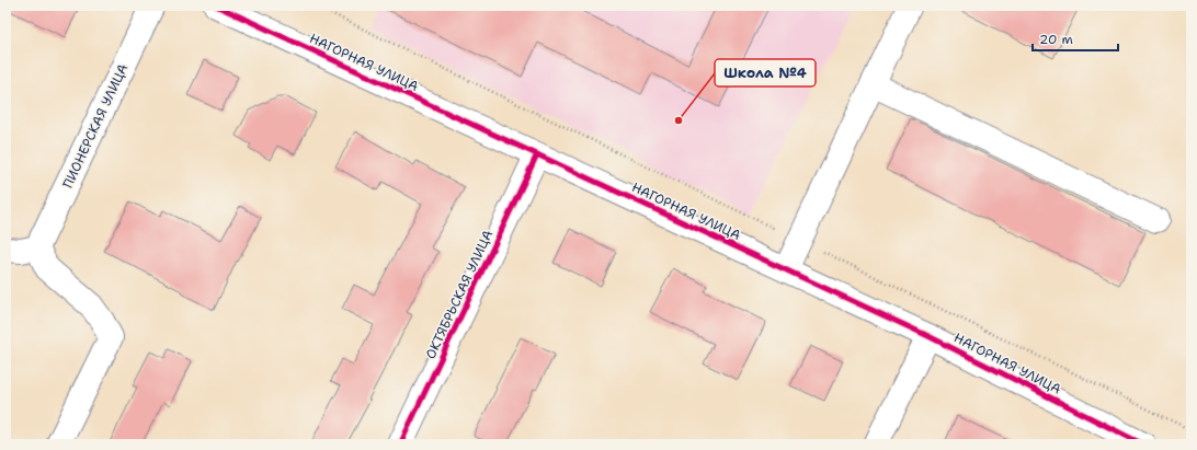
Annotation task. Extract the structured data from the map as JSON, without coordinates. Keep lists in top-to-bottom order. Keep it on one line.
{"streets":{"street":["НАГОРНАЯ УЛИЦА","ПИОНЕРСКАЯ УЛИЦА","ОКТЯБРЬСКАЯ УЛИЦА"]},"crossings":[["НАГОРНАЯ УЛИЦА","ОКТЯБРЬСКАЯ УЛИЦА"]],"places":["Школа №4"],"scale_bar":"20 m"}
